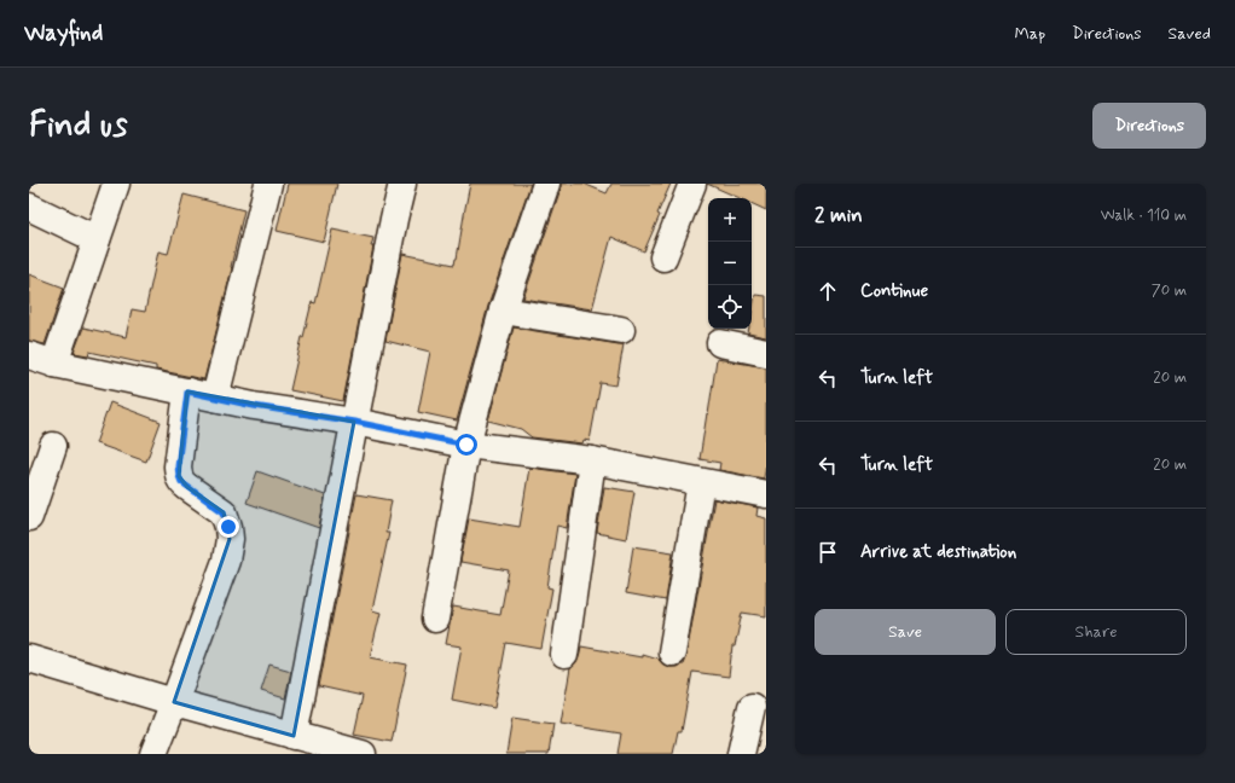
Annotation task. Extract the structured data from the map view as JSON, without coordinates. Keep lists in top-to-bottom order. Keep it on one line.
{"page":{"header":"Wayfind","nav":["Map","Directions","Saved"],"buttons":["Directions",["Save","Share"]],"title":"Find us","heading":["2 min","Walk · 110 m"],"map_buttons":["+","−"],"list":[["Continue","70 m"],["Turn left","20 m"],["Turn left","20 m"],"Arrive at destination"]}}
